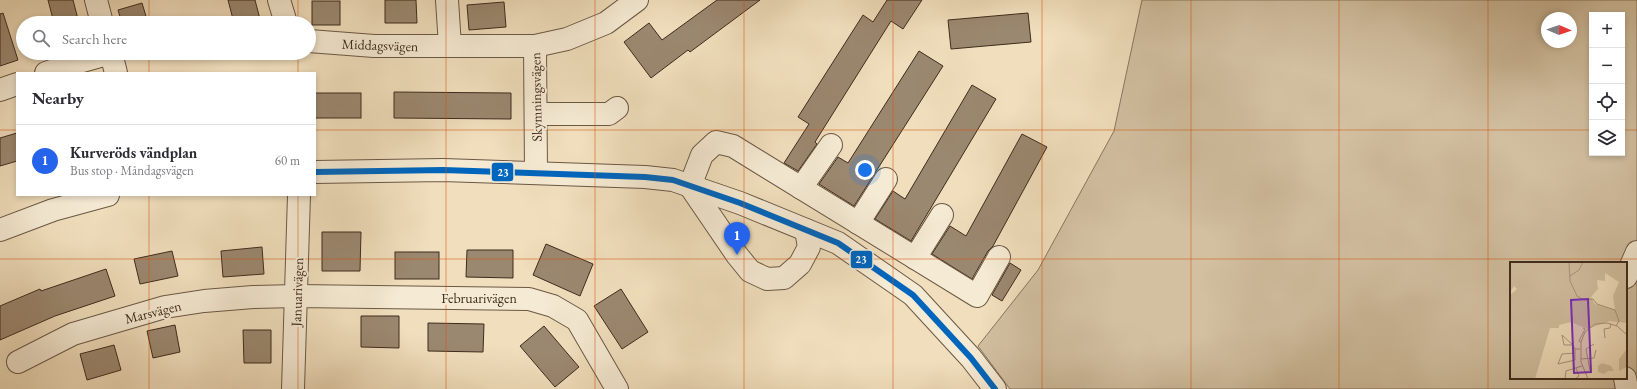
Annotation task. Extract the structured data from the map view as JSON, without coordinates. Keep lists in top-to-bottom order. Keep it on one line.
{"streets":{"street":["Middagsvägen","Skymningsvägen","Januarivägen","Februarivägen","Marsvägen"]},"crossings":[["Middagsvägen","Skymningsvägen"],["Januarivägen","Februarivägen"],["Januarivägen","Marsvägen"],["Februarivägen","Marsvägen"]],"lines":["transit line 23"],"north":"right","page":{"map_buttons":["+","−"],"search":"Search here","heading":"Nearby","list":[{"mark":"1","name":"Kurveröds vändplan","note":"Bus stop · Måndagsvägen","value":"60 m"}],"pins":"1"}}
